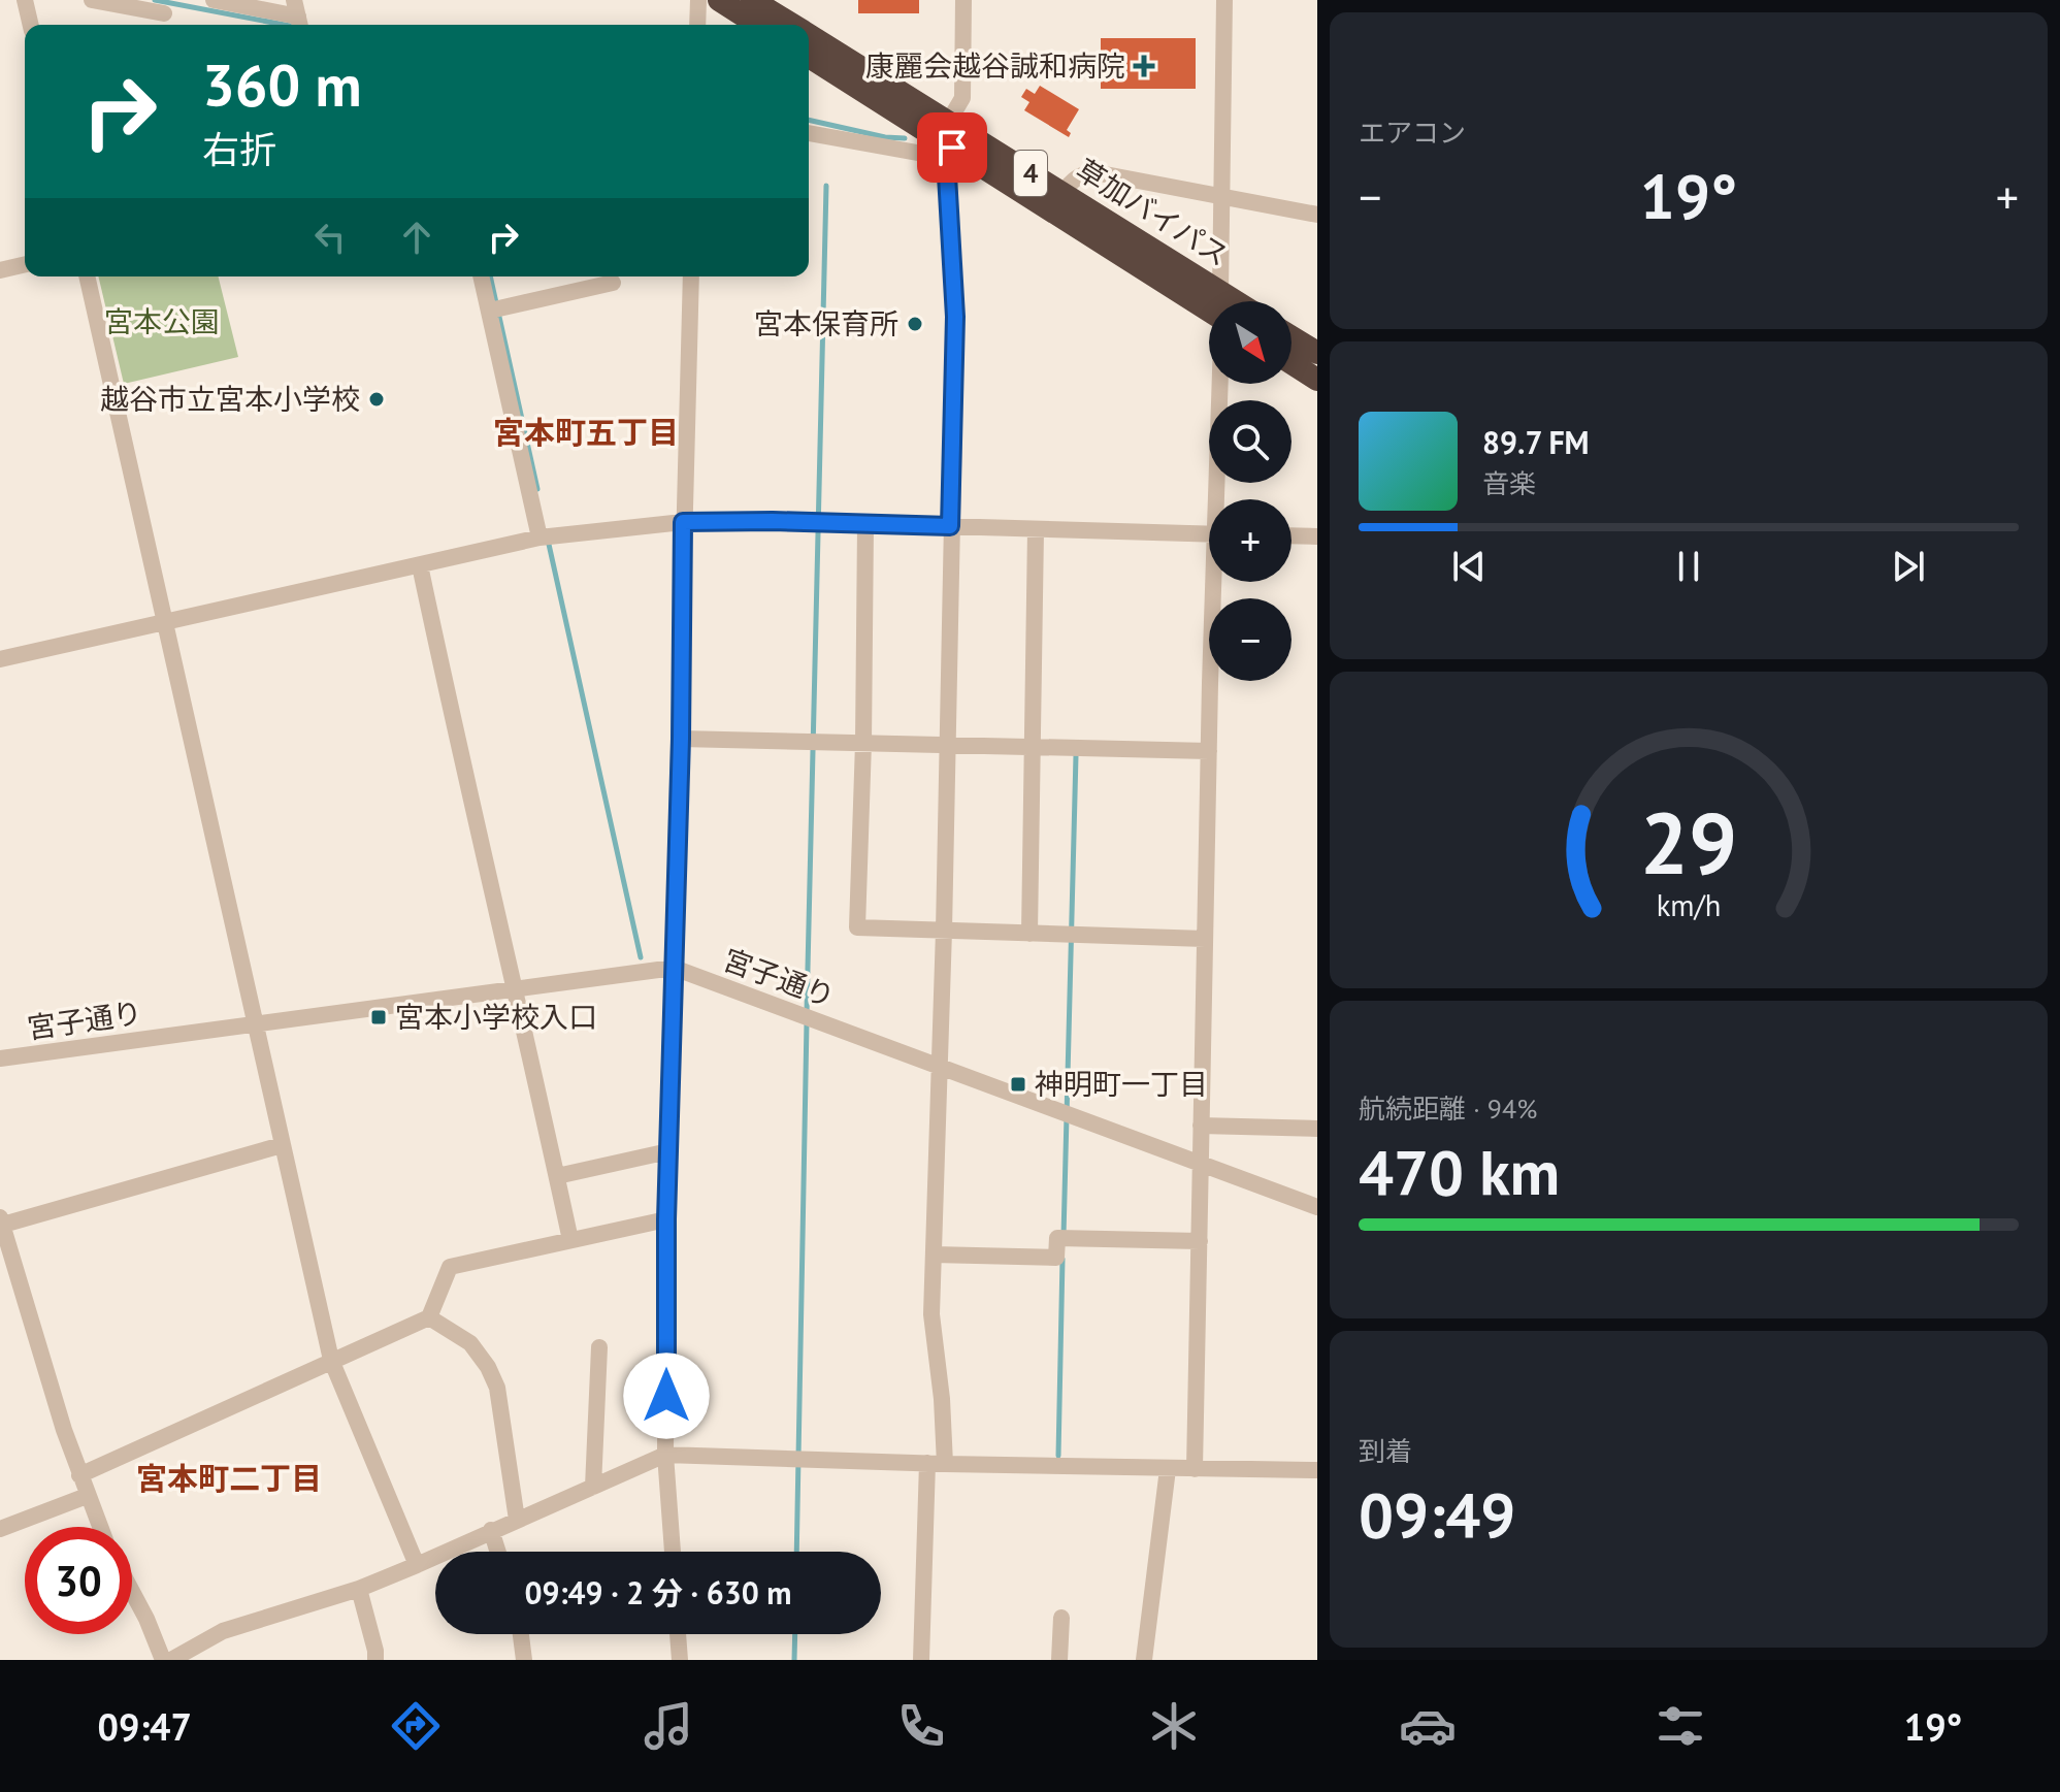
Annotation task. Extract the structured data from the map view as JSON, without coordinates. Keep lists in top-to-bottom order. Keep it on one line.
{"streets":{"highway":["4","草加バイパス"],"street":["宮子通り"]},"districts":["宮本町五丁目","宮本町二丁目"],"parks":["宮本公園"],"places":{"health":["康麗会越谷誠和病院"],"other":["宮本保育所","越谷市立宮本小学校"],"transit":["宮本小学校入口","神明町一丁目"]},"north":"bottom right","page":{"tile":["エアコン",["航続距離 · 94%","470 km"],["到着","09:49"]],"turn":["360 m","右折"],"heat":["−","19°","+"],"map_buttons":["+","−"],"song":["89.7 FM","音楽"],"limit":"30","trip":"09:49 · 2 分 · 630 m","tabs":["09:47","19°"],"gauge":["29","km/h"]}}
